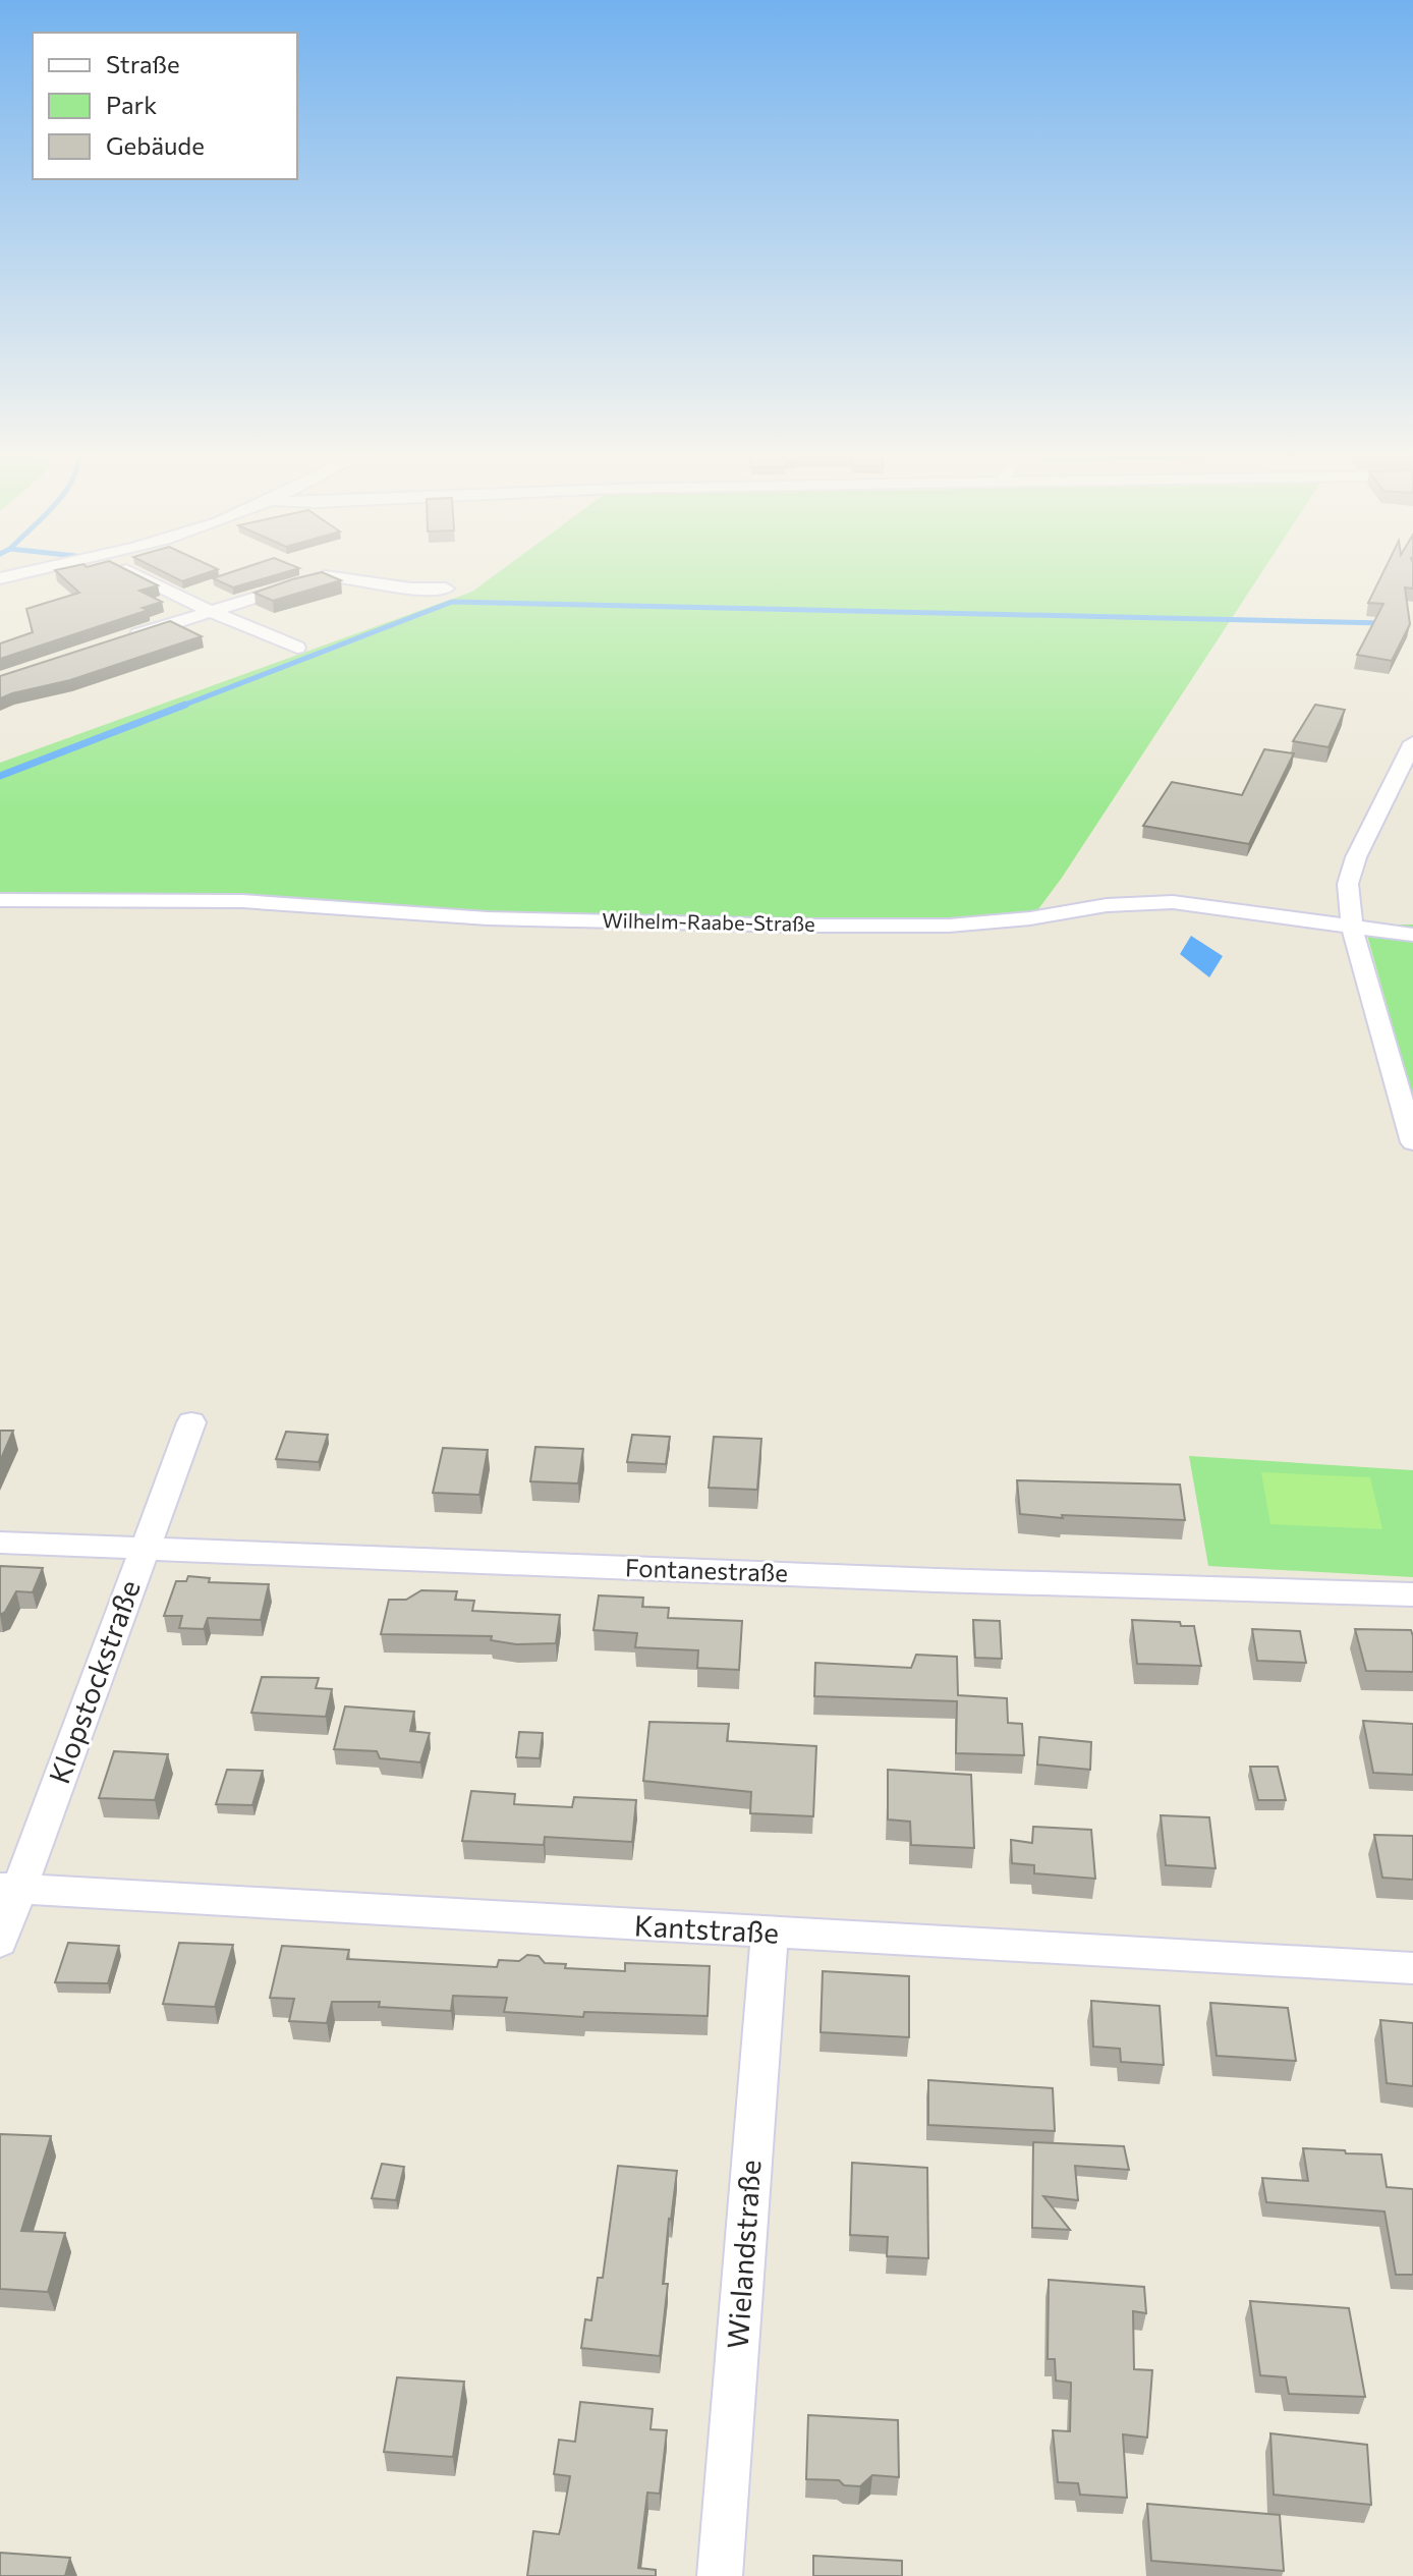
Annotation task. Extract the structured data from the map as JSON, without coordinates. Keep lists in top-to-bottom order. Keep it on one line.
{"streets":{"street":["Wilhelm-Raabe-Straße","Fontanestraße","Klopstockstraße","Kantstraße","Wielandstraße"]},"crossings":[["Fontanestraße","Klopstockstraße"],["Klopstockstraße","Kantstraße"],["Kantstraße","Wielandstraße"]],"legend":["Straße","Park","Gebäude"]}
